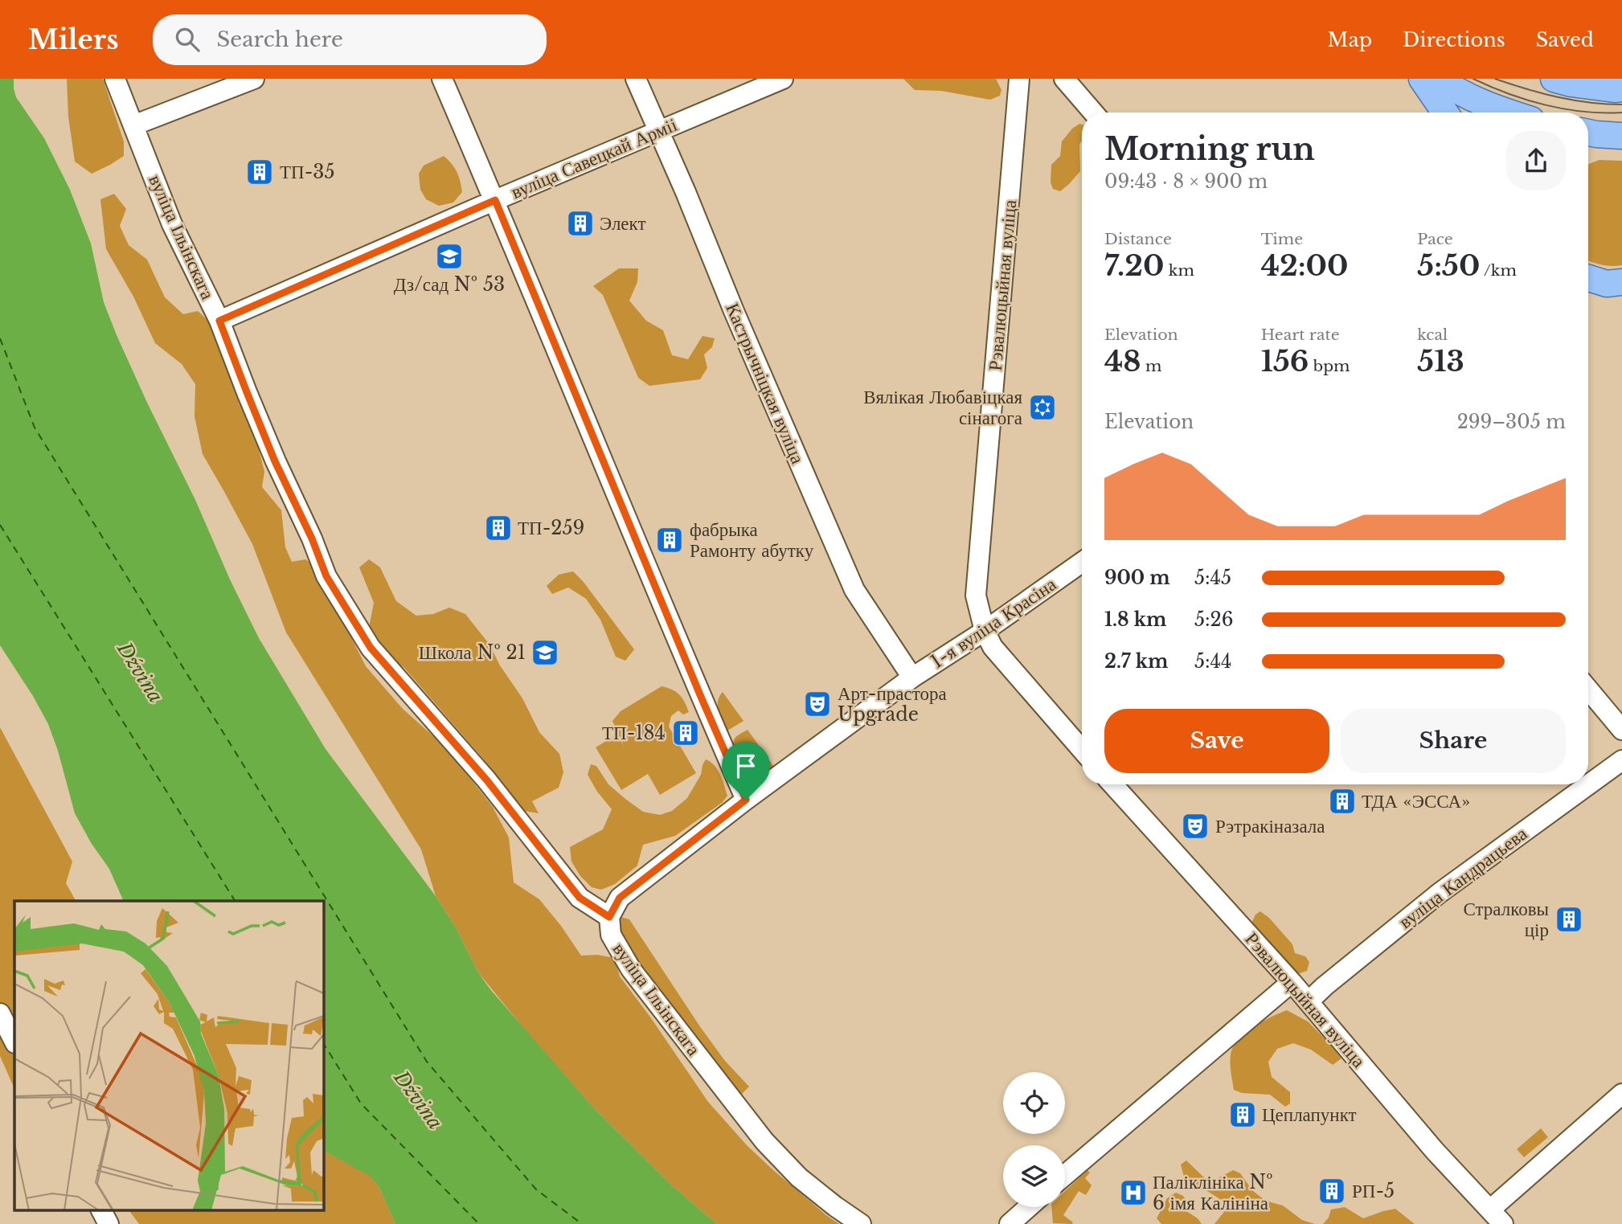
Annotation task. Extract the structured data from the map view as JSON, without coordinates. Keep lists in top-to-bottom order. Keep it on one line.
{"streets":{"street":["вуліца Савецкай Арміі","вуліца Ільінскага","Рэвалюцыйная вуліца","Кастрычніцкая вуліца","1-я вуліца Красіна","вуліца Кандрацьева"]},"crossings":[["вуліца Савецкай Арміі","вуліца Ільінскага"],["вуліца Савецкай Арміі","Кастрычніцкая вуліца"],["вуліца Ільінскага","1-я вуліца Красіна"],["Рэвалюцыйная вуліца","1-я вуліца Красіна"],["Рэвалюцыйная вуліца","вуліца Кандрацьева"],["Кастрычніцкая вуліца","1-я вуліца Красіна"]],"water":["Dźvina"],"places":{"building":["ТП-35","Элект","ТП-259","фабрыка Рамонту абутку","ТП-184","ТДА «ЭССА»","Стралковы цір","Цеплапункт","РП-5"],"school or university":["Дз/сад № 53","Школа № 21"],"synagogue":["Вялікая Любавіцкая сінагога"],"theatre":["Арт-прастора Upgrade","Рэтракіназала"],"hospital":["Паліклініка № 6 імя Калініна"]},"page":{"header":"Milers","search":"Search here","nav":["Map","Directions","Saved"],"heading":["Morning run","09:43 · 8 × 900 m"],"stats":[["Distance","7.20 km"],["Time","42:00"],["Pace","5:50 /km"],["Elevation","48 m"],["Heart rate","156 bpm"],["kcal","513"]],"chart":["Elevation","299–305 m"],"list":[{"name":"900 m","note":"5:45"},{"name":"1.8 km","note":"5:26"},{"name":"2.7 km","note":"5:44"}],"buttons":["Save","Share"]}}
